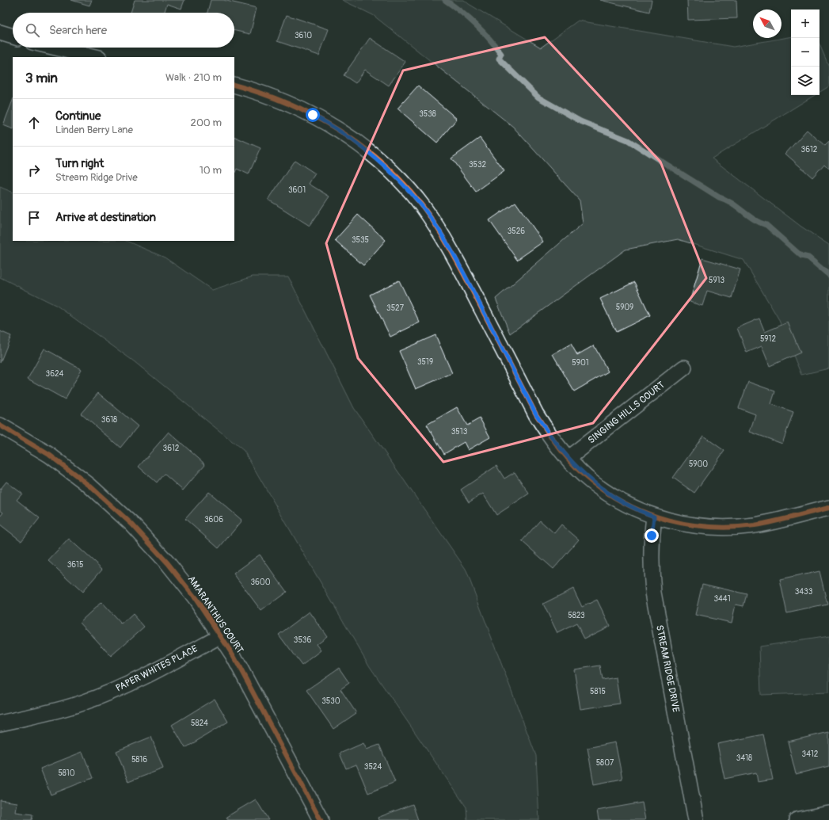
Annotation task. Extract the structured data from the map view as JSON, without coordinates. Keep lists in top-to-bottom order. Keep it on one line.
{"streets":{"street":["SINGING HILLS COURT","AMARANTHUS COURT","PAPER WHITES PLACE","STREAM RIDGE DRIVE"]},"crossings":[["AMARANTHUS COURT","PAPER WHITES PLACE"]],"house_numbers":["3610","3538","3612","3532","3601","3526","3535","5913","5909","3527","5912","3519","5901","3624","3618","3513","3612","5900","3606","3615","3600","3433","3441","5823","3536","5815","3530","5824","3412","3418","5816","5807","3524","5810"],"north":"top left","page":{"map_buttons":["+","−"],"search":"Search here","heading":["3 min","Walk · 210 m"],"list":[["Continue","Linden Berry Lane","200 m"],["Turn right","Stream Ridge Drive","10 m"],"Arrive at destination"]}}
